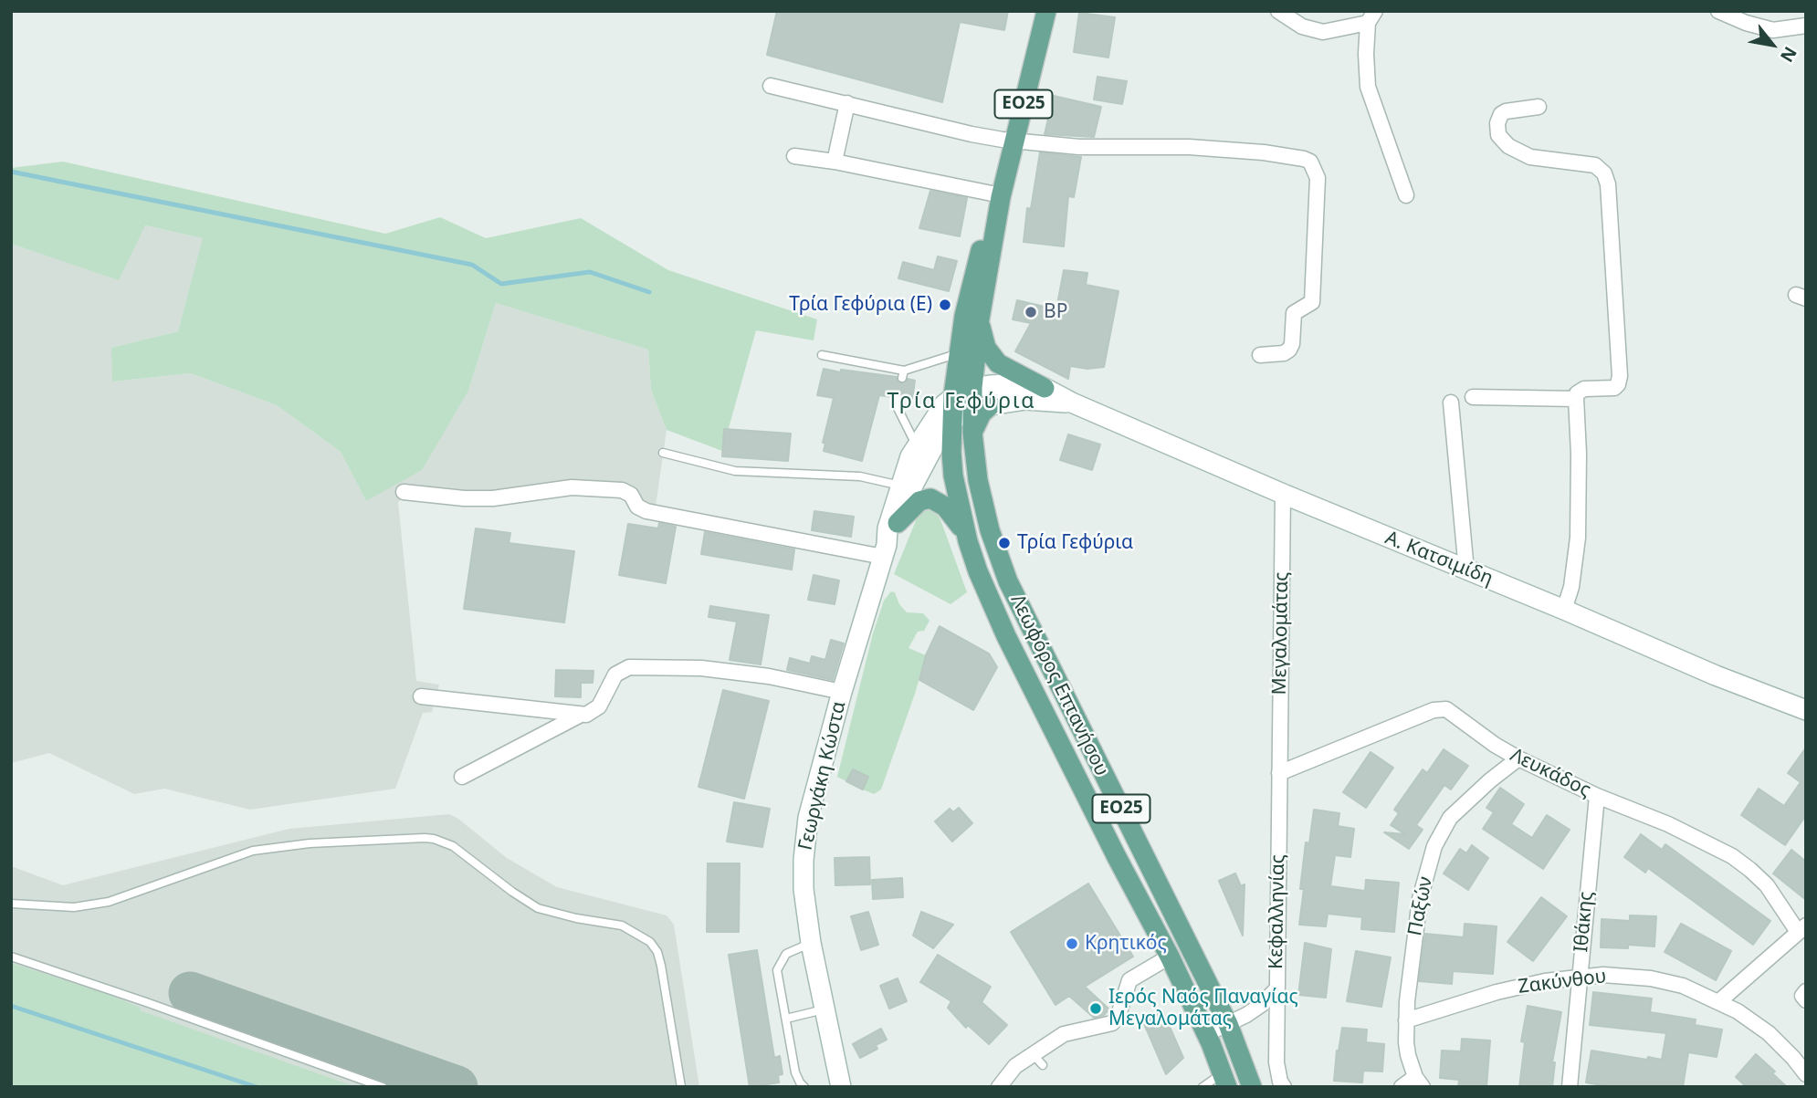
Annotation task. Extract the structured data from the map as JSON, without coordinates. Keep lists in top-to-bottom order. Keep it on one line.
{"streets":{"main road":["ΕΟ25","Α. Κατσιμίδη","Λεωφόρος Επτανήσου","Γεωργάκη Κώστα"],"street":["Μεγαλομάτας","Λευκάδος","Παξών","Κεφαλληνίας","Ιθάκης","Ζακύνθου"]},"crossings":[["ΕΟ25","Α. Κατσιμίδη"],["ΕΟ25","Λεωφόρος Επτανήσου"],["ΕΟ25","Γεωργάκη Κώστα"],["Α. Κατσιμίδη","Μεγαλομάτας"],["Α. Κατσιμίδη","Λεωφόρος Επτανήσου"],["Α. Κατσιμίδη","Γεωργάκη Κώστα"],["Μεγαλομάτας","Λευκάδος"],["Μεγαλομάτας","Κεφαλληνίας"],["Λεωφόρος Επτανήσου","Γεωργάκη Κώστα"],["Λευκάδος","Παξών"],["Λευκάδος","Κεφαλληνίας"],["Λευκάδος","Ιθάκης"],["Παξών","Ζακύνθου"],["Ιθάκης","Ζακύνθου"]],"districts":["Τρία Γεφύρια"],"places":["Τρία Γεφύρια (E)","BP","Τρία Γεφύρια","Κρητικός","Ιερός Ναός Παναγίας Μεγαλομάτας"],"north":"bottom right"}
